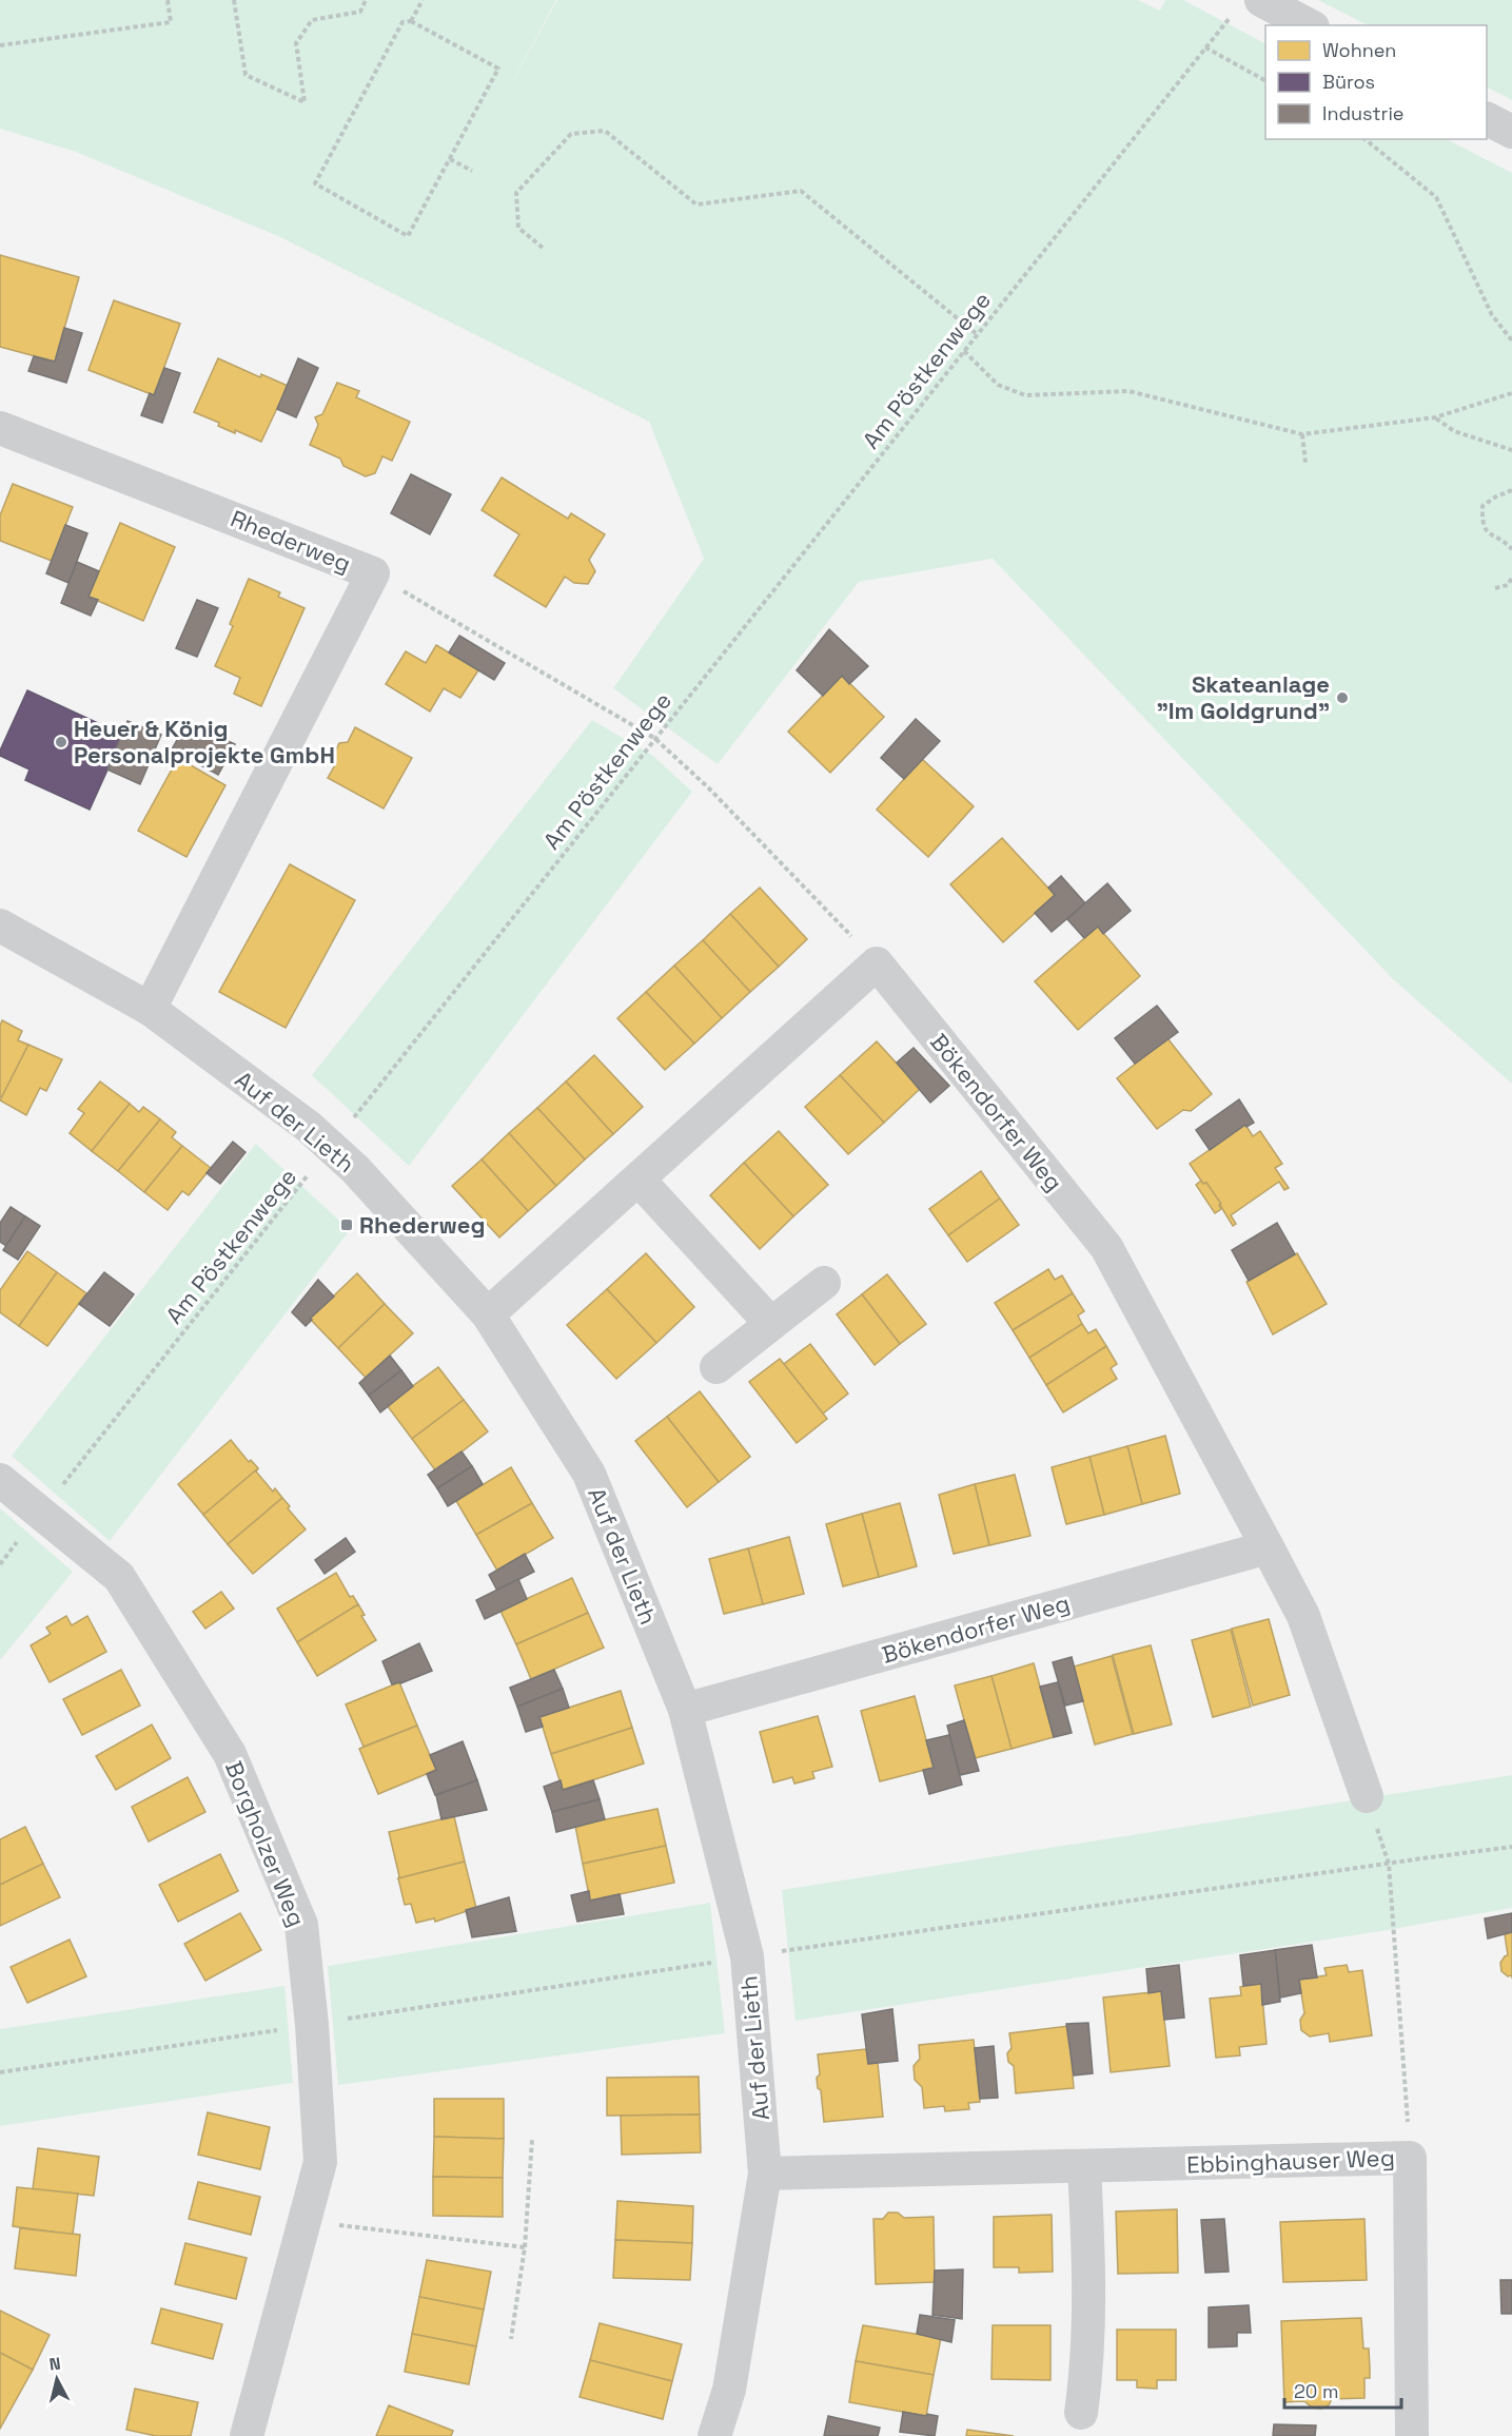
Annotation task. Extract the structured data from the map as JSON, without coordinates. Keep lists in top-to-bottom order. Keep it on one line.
{"streets":{"street":["Rhederweg","Bökendorfer Weg","Auf der Lieth","Borgholzer Weg","Ebbinghauser Weg"],"path":["Am Pöstkenwege"]},"crossings":[["Am Pöstkenwege","Auf der Lieth"],["Am Pöstkenwege","Borgholzer Weg"],["Rhederweg","Auf der Lieth"],["Bökendorfer Weg","Auf der Lieth"],["Auf der Lieth","Ebbinghauser Weg"]],"places":{"other":["Skateanlage \"Im Goldgrund\"","Heuer & König Personalprojekte GmbH"],"transit":["Rhederweg"]},"legend":["Wohnen","Büros","Industrie"],"scale_bar":"20 m","north":"top"}
